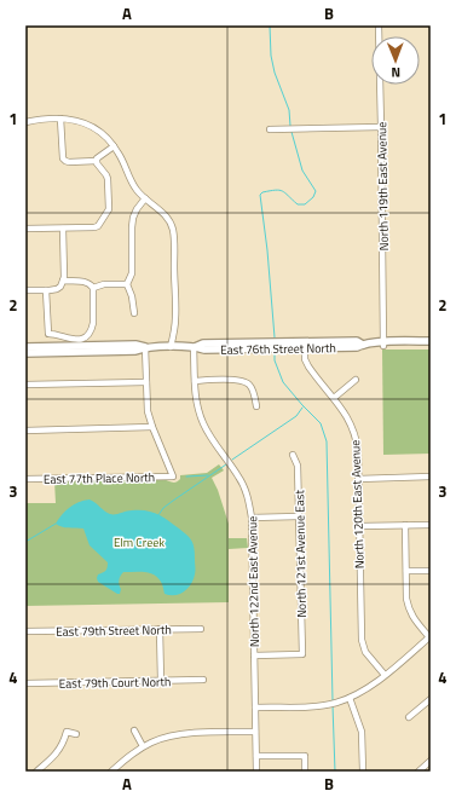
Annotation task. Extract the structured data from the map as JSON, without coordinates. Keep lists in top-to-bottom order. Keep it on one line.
{"streets":{"main road":["East 76th Street North"],"street":["North 119th East Avenue","East 77th Place North","North 120th East Avenue","North 121st Avenue East","North 122nd East Avenue","East 79th Street North","East 79th Court North"]},"crossings":[["North 119th East Avenue","East 76th Street North"],["East 76th Street North","North 120th East Avenue"],["East 76th Street North","North 122nd East Avenue"],["North 121st Avenue East","North 122nd East Avenue"]],"parks":["Elm Creek"],"north":"bottom","grid":{"columns":["A","B"],"rows":["1","2","3","4"]}}
